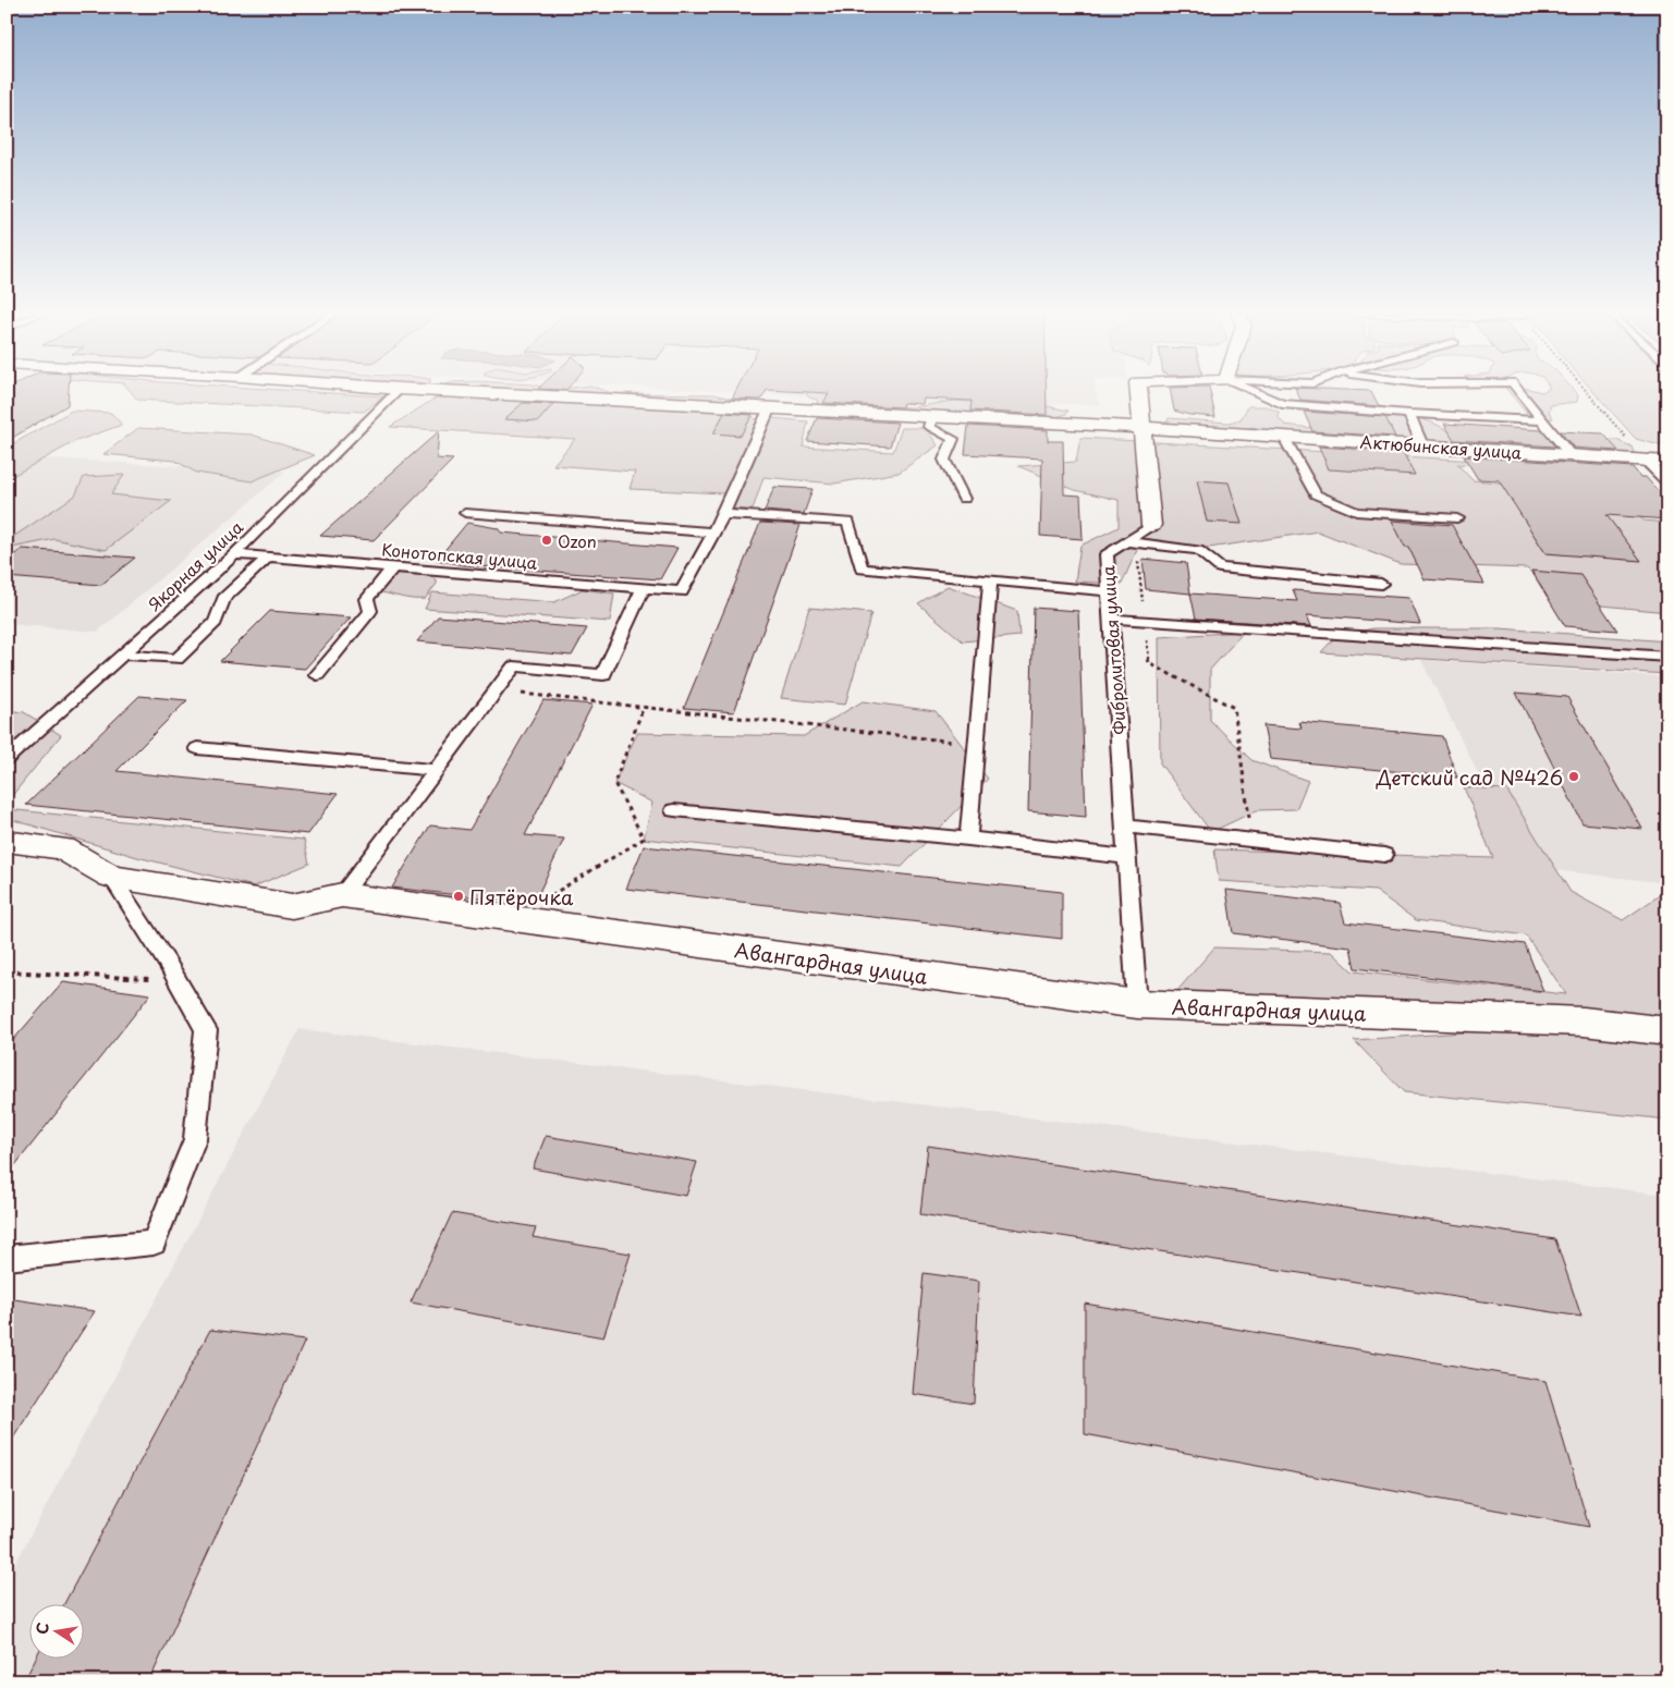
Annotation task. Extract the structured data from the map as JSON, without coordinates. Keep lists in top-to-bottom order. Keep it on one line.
{"streets":{"street":["Актюбинская улица","Фибролитовая улица","Авангардная улица"],"lane":["Конотопская улица","Якорная улица"]},"crossings":[["Актюбинская улица","Фибролитовая улица"],["Конотопская улица","Якорная улица"],["Фибролитовая улица","Авангардная улица"]],"places":["Ozon","Детский сад №426","Пятёрочка"],"north":"left"}
